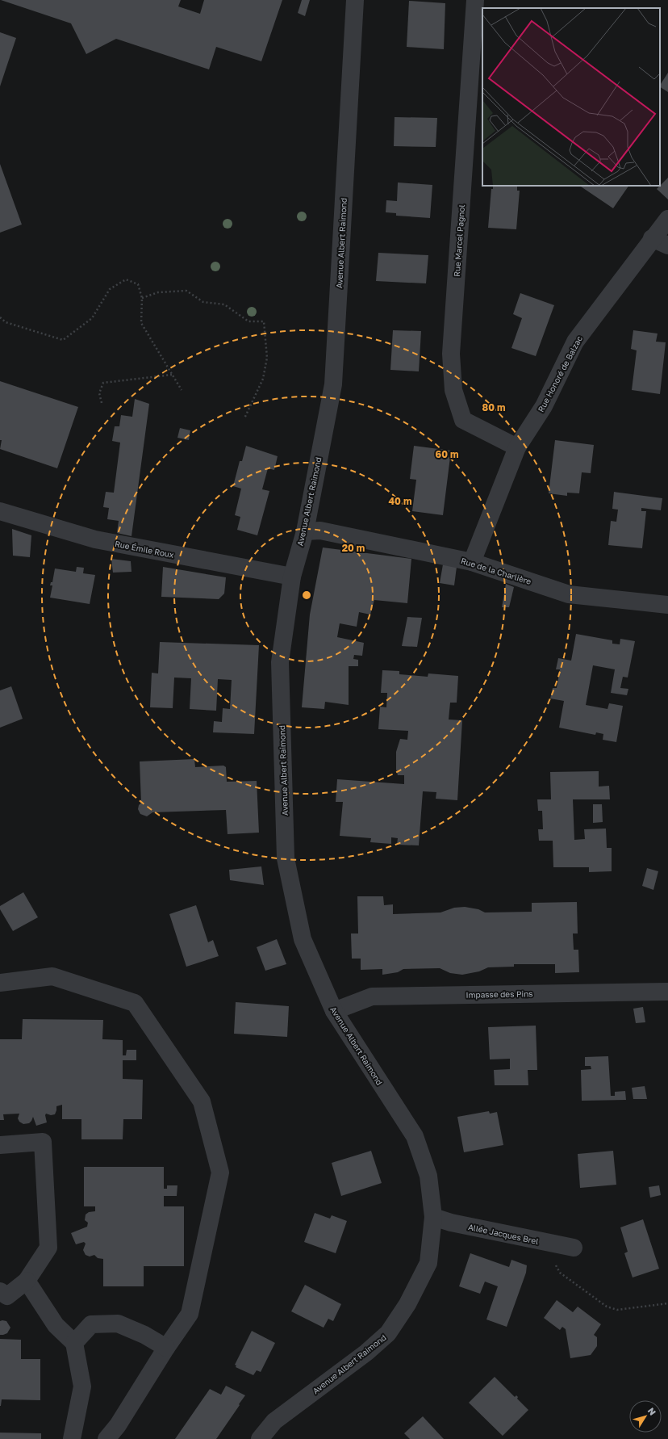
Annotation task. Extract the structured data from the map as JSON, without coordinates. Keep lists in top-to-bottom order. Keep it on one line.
{"streets":{"street":["Rue Marcel Pagnol","Avenue Albert Raimond","Rue Honoré de Balzac","Rue Émile Roux","Rue de la Charlière","Impasse des Pins","Allée Jacques Brel"]},"crossings":[["Rue Marcel Pagnol","Rue Honoré de Balzac"],["Avenue Albert Raimond","Rue Émile Roux"],["Avenue Albert Raimond","Rue de la Charlière"],["Avenue Albert Raimond","Impasse des Pins"],["Avenue Albert Raimond","Allée Jacques Brel"],["Rue Honoré de Balzac","Rue de la Charlière"]],"north":"top right","rings":["80 m","60 m","40 m","20 m"]}
